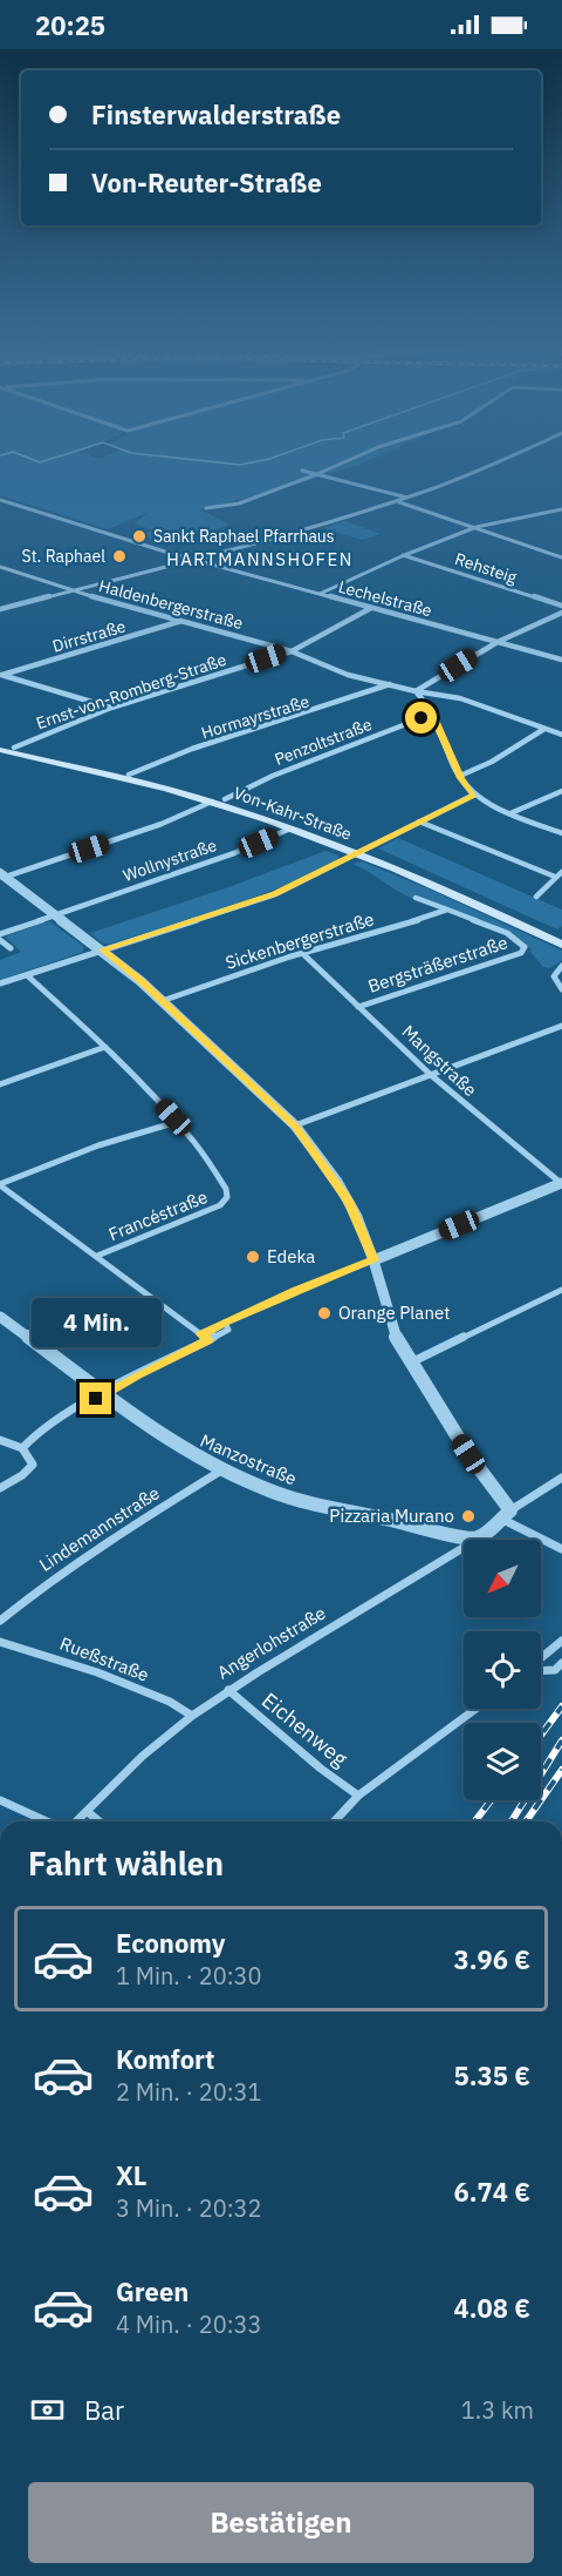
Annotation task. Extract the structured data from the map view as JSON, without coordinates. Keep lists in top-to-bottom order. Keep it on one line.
{"streets":{"main road":["Von-Kahr-Straße"],"street":["Rehsteig","Lechelstraße","Haldenbergerstraße","Dirrstraße","Ernst-von-Romberg-Straße","Hormayrstraße","Penzoltstraße","Wollnystraße","Sickenbergerstraße","Bergsträßerstraße","Mangstraße","Francéstraße","Manzostraße","Lindemannstraße","Angerlohstraße","Rueßstraße","Eichenweg"]},"crossings":[["Lechelstraße","Ernst-von-Romberg-Straße"],["Haldenbergerstraße","Dirrstraße"],["Haldenbergerstraße","Ernst-von-Romberg-Straße"],["Haldenbergerstraße","Hormayrstraße"],["Ernst-von-Romberg-Straße","Von-Kahr-Straße"],["Hormayrstraße","Von-Kahr-Straße"],["Penzoltstraße","Von-Kahr-Straße"],["Von-Kahr-Straße","Wollnystraße"],["Sickenbergerstraße","Bergsträßerstraße"],["Sickenbergerstraße","Mangstraße"],["Bergsträßerstraße","Mangstraße"],["Manzostraße","Lindemannstraße"],["Manzostraße","Angerlohstraße"],["Angerlohstraße","Rueßstraße"],["Angerlohstraße","Eichenweg"]],"districts":["HARTMANNSHOFEN"],"places":["Sankt Raphael Pfarrhaus","St. Raphael","Edeka","Orange Planet","Pizzaria Murano"],"north":"bottom left","page":{"status":"20:25","banner":["Finsterwalderstraße","Von-Reuter-Straße"],"bubble":"4 Min.","heading":"Fahrt wählen","list":[{"name":"Economy","note":"1 Min. · 20:30","value":"3.96 €"},{"name":"Komfort","note":"2 Min. · 20:31","value":"5.35 €"},{"name":"XL","note":"3 Min. · 20:32","value":"6.74 €"},{"name":"Green","note":"4 Min. · 20:33","value":"4.08 €"}],"pay":["Bar","1.3 km"],"buttons":"Bestätigen"}}
